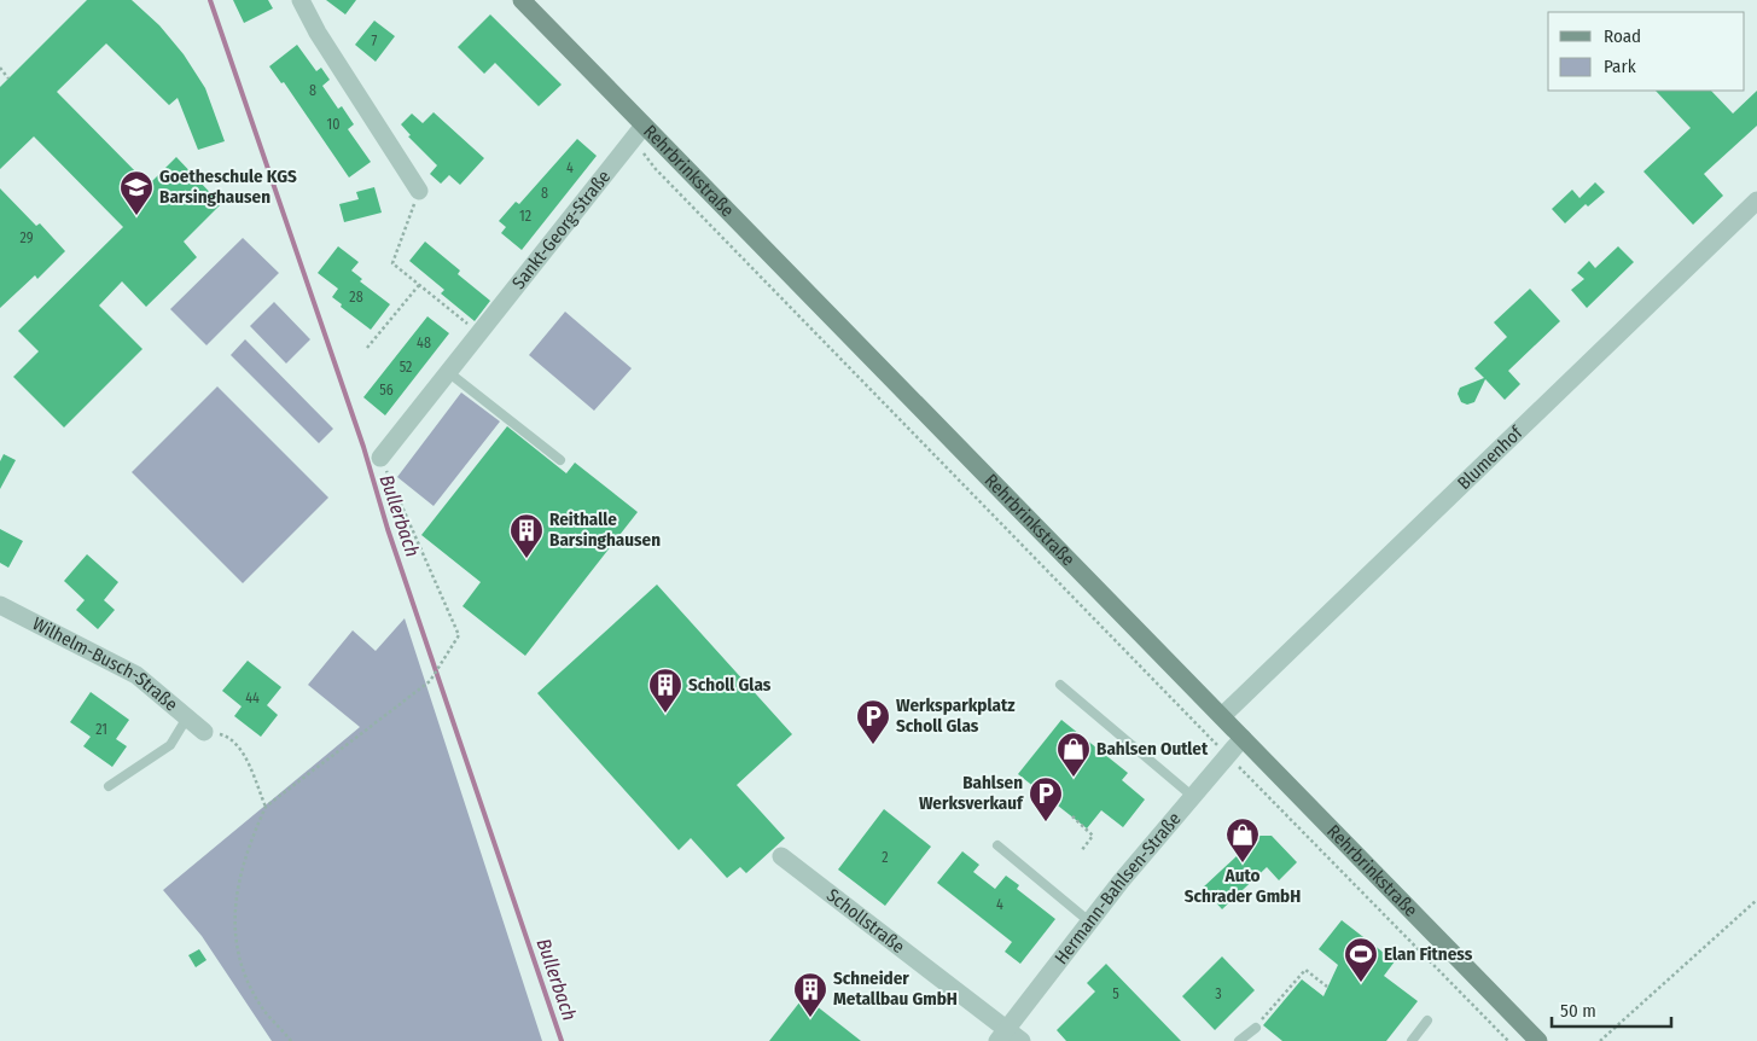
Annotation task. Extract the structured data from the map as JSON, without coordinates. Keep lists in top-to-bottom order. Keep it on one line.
{"streets":{"main road":["Rehrbrinkstraße"],"street":["Sankt-Georg-Straße","Blumenhof","Wilhelm-Busch-Straße","Hermann-Bahlsen-Straße","Schollstraße"]},"crossings":[["Rehrbrinkstraße","Sankt-Georg-Straße"],["Rehrbrinkstraße","Blumenhof"],["Rehrbrinkstraße","Hermann-Bahlsen-Straße"],["Hermann-Bahlsen-Straße","Schollstraße"]],"water":["Bullerbach"],"places":{"school or university":["Goetheschule KGS Barsinghausen"],"building":["Reithalle Barsinghausen","Scholl Glas","Schneider Metallbau GmbH"],"parking":["Werksparkplatz Scholl Glas","Bahlsen Werksverkauf"],"shop":["Bahlsen Outlet","Auto Schrader GmbH"],"sports":["Elan Fitness"]},"house_numbers":["7","8","10","4","8","12","29","28","48","52","56","44","21","2","4","5","3"],"legend":["Road","Park"],"scale_bar":"50 m"}
